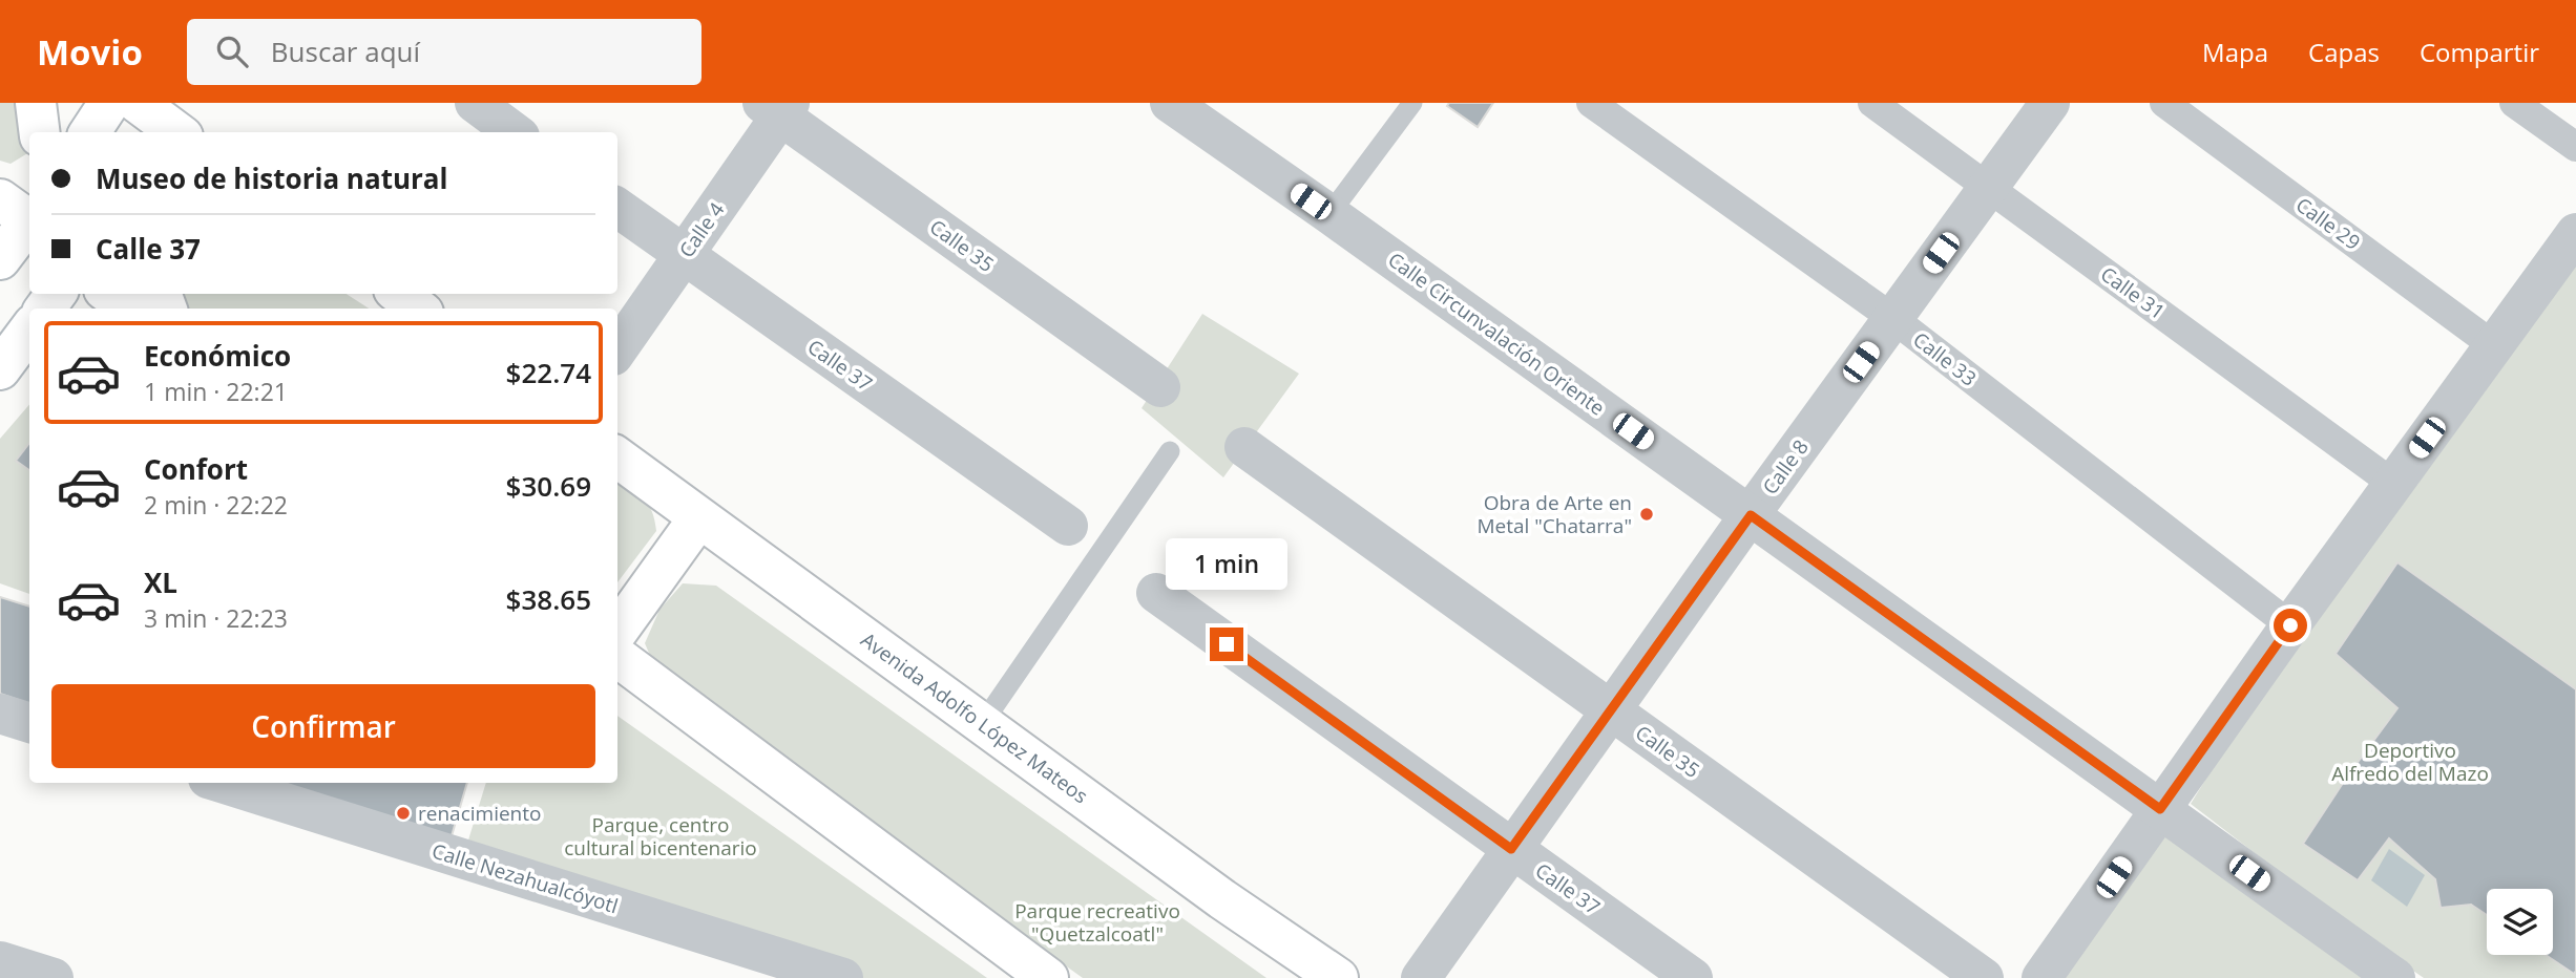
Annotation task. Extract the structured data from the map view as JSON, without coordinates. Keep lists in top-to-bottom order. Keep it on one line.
{"streets":{"main road":["Avenida Adolfo López Mateos"],"street":["Calle 29","Calle 4","Calle 35","Calle 31","Calle Circunvalación Oriente","Calle 33","Calle 37","Calle 8","Calle Nezahualcóyotl"]},"crossings":[["Calle 4","Calle 35"],["Calle 4","Calle 37"],["Calle 35","Calle 8"],["Calle 31","Calle 8"],["Calle Circunvalación Oriente","Calle 8"],["Calle 33","Calle 8"],["Calle 37","Calle 8"]],"parks":["Deportivo Alfredo del Mazo","Parque, centro cultural bicentenario","Parque recreativo \"Quetzalcoatl\""],"places":["Obra de Arte en Metal \"Chatarra\"","renacimiento"],"page":{"header":"Movio","search":"Buscar aquí","nav":["Mapa","Capas","Compartir"],"banner":["Museo de historia natural","Calle 37"],"list":[{"name":"Económico","note":"1 min · 22:21","value":"$22.74"},{"name":"Confort","note":"2 min · 22:22","value":"$30.69"},{"name":"XL","note":"3 min · 22:23","value":"$38.65"}],"bubble":"1 min","buttons":"Confirmar"}}
